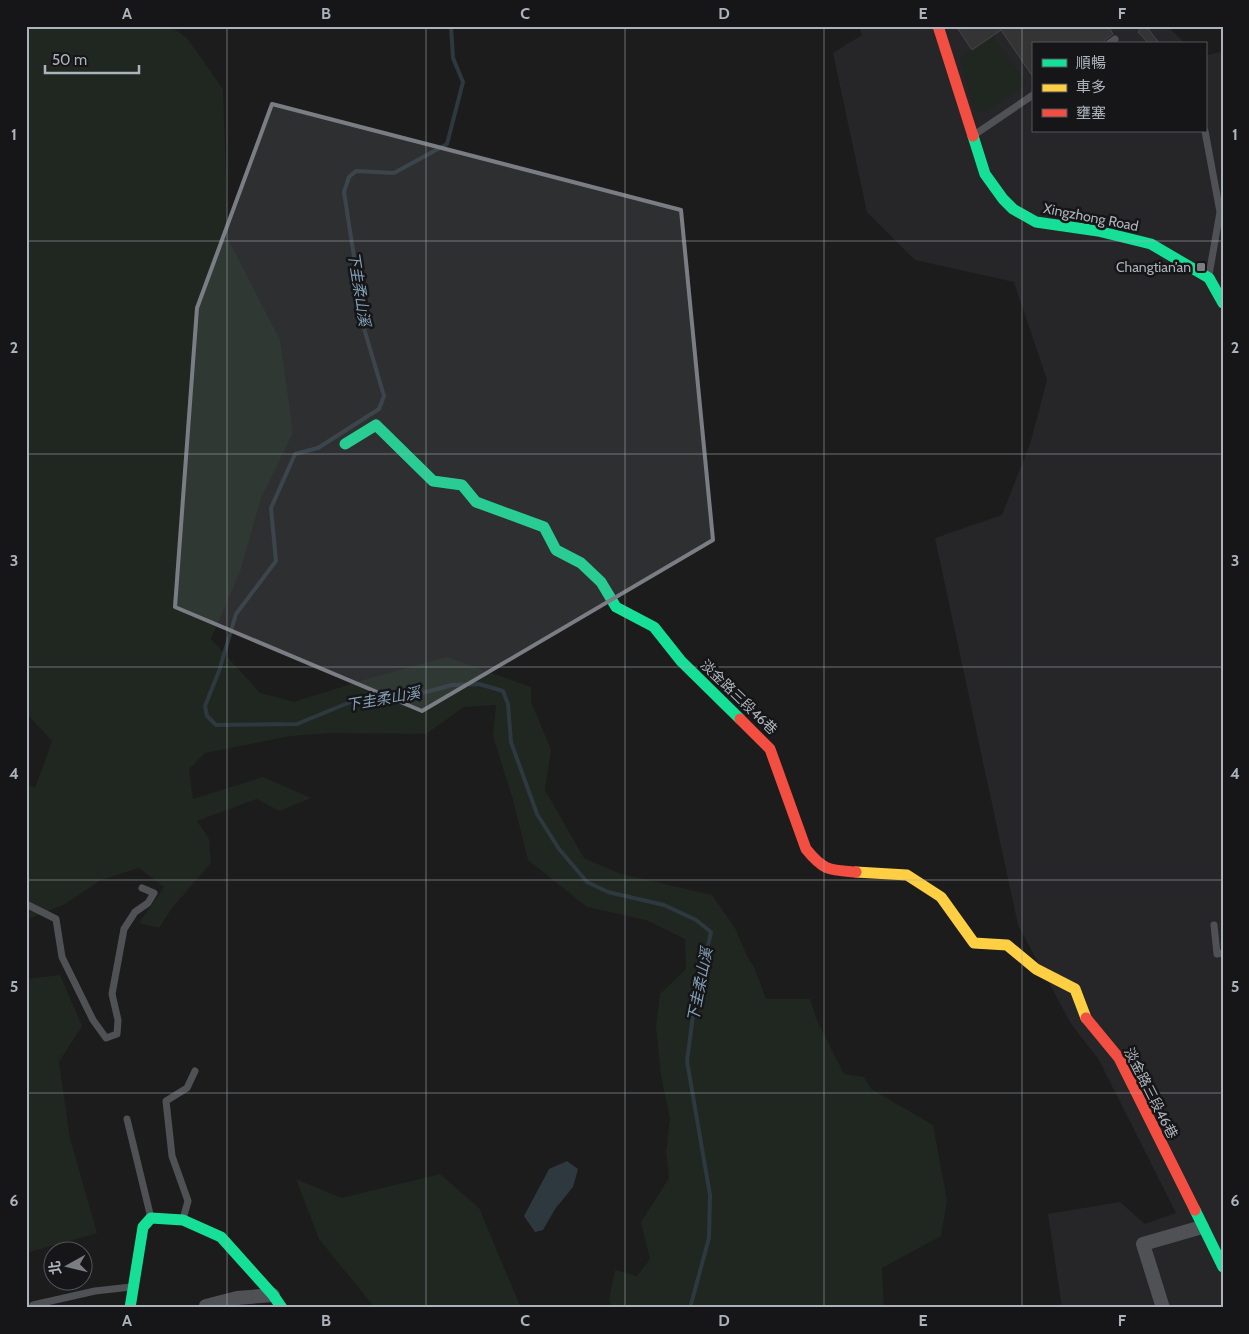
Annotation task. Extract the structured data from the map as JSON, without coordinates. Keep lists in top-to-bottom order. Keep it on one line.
{"streets":{"street":["Xingzhong Road","淡金路三段46巷"]},"water":["下圭柔山溪"],"places":{"transit":["Changtian’an"]},"legend":["順暢","車多","壅塞"],"scale_bar":"50 m","north":"left","grid":{"columns":["A","B","C","D","E","F"],"rows":["1","2","3","4","5","6"]}}
